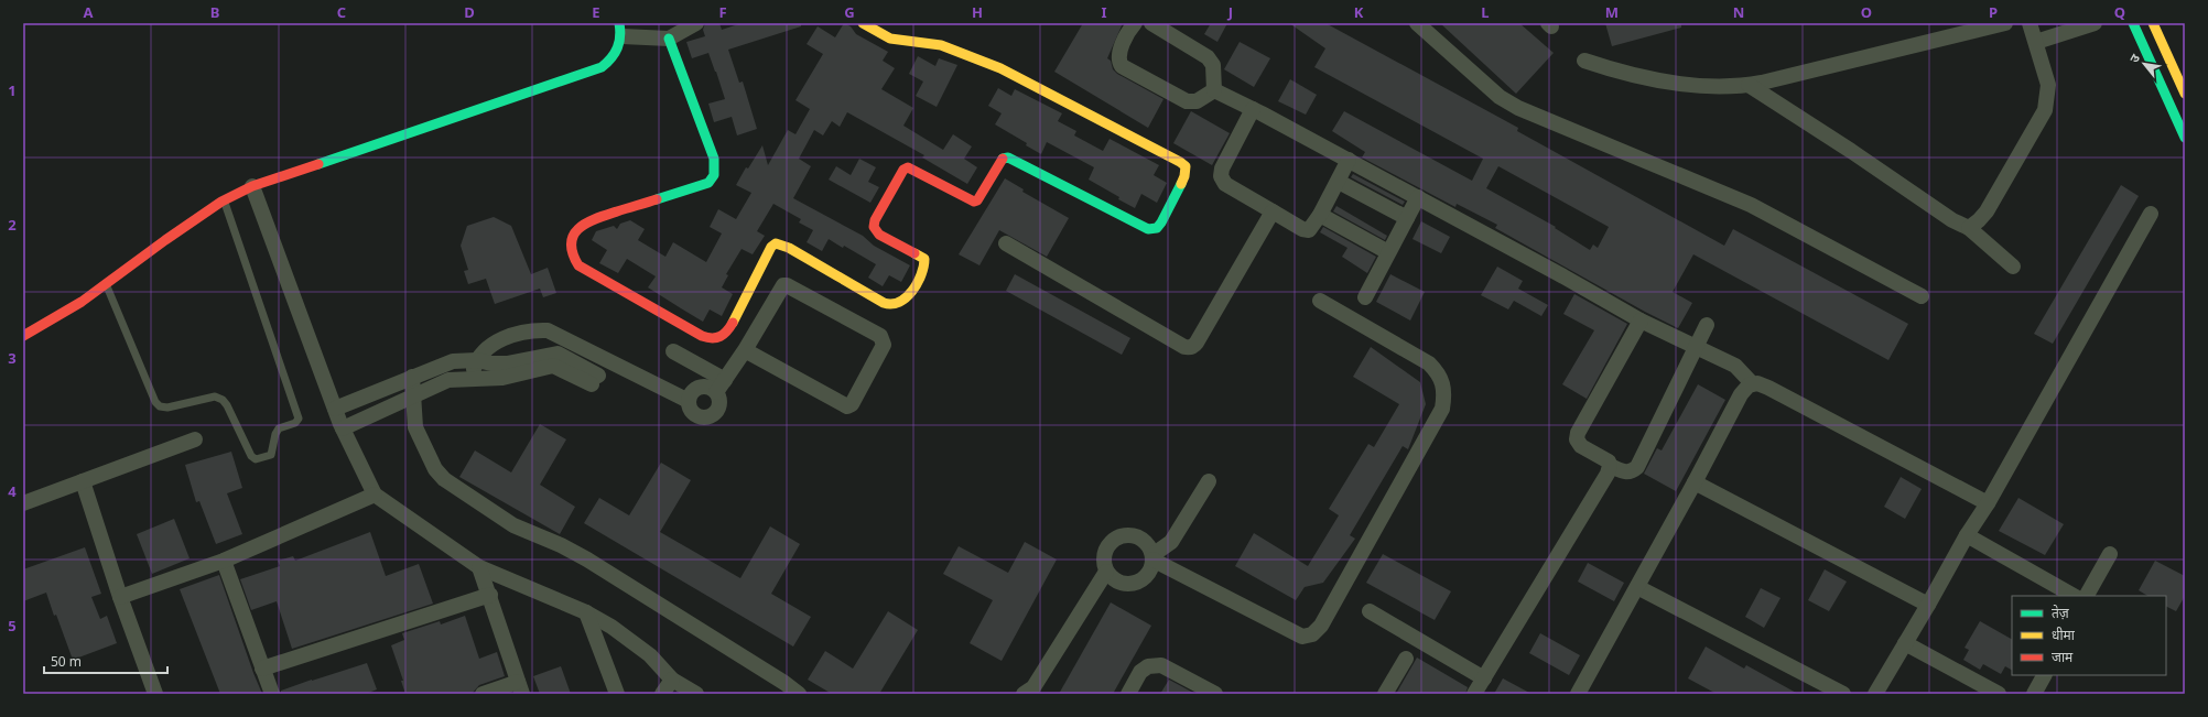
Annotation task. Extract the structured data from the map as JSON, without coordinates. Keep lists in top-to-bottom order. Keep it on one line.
{"legend":["तेज़","धीमा","जाम"],"scale_bar":"50 m","north":"top left","grid":{"columns":["A","B","C","D","E","F","G","H","I","J","K","L","M","N","O","P","Q"],"rows":["1","2","3","4","5"]}}
